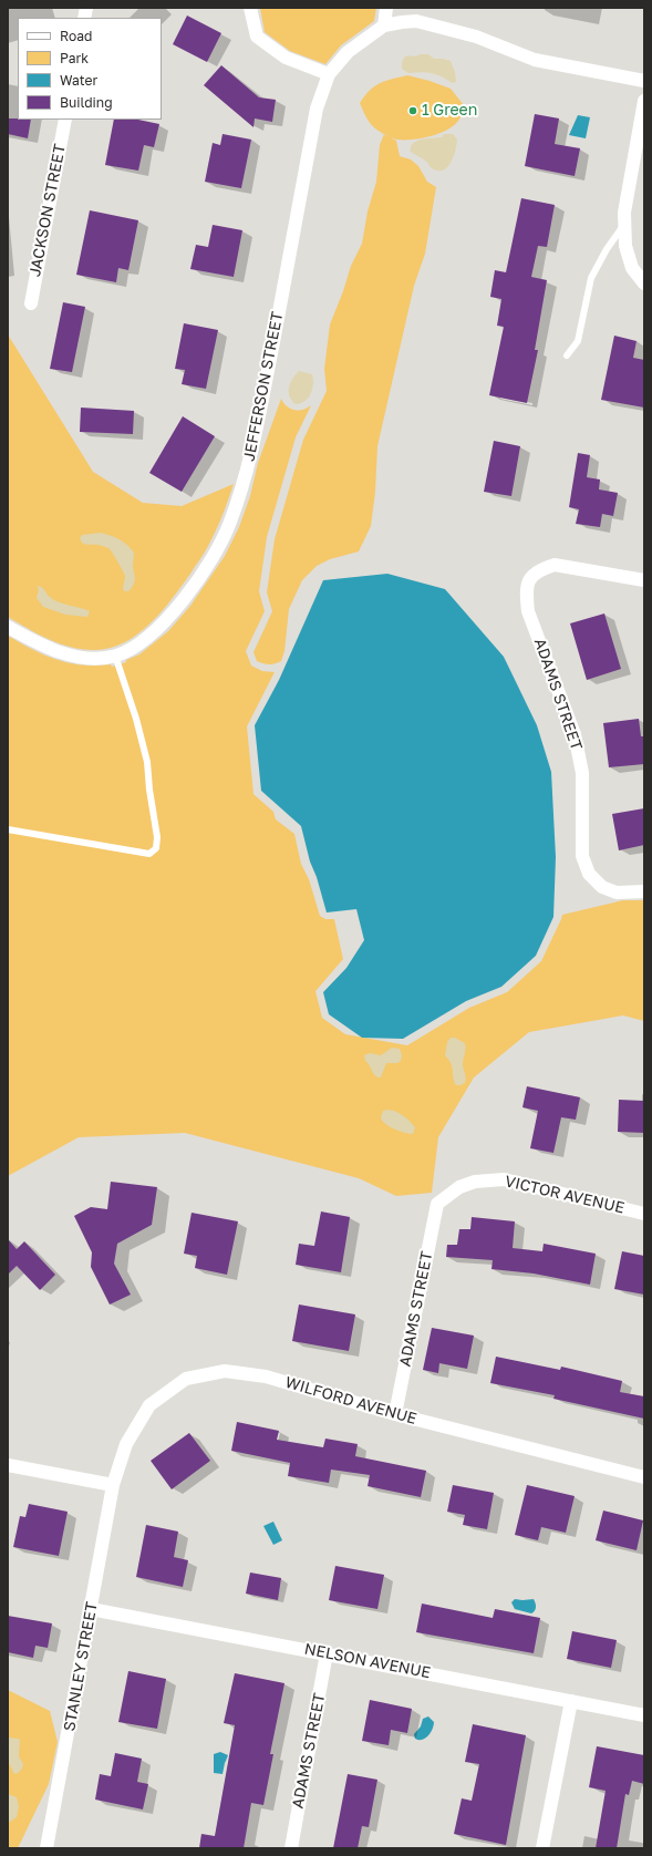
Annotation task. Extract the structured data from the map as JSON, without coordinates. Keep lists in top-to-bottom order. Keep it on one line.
{"streets":{"street":["JACKSON STREET","JEFFERSON STREET","ADAMS STREET","VICTOR AVENUE","WILFORD AVENUE","NELSON AVENUE","STANLEY STREET"]},"crossings":[["ADAMS STREET","VICTOR AVENUE"],["ADAMS STREET","WILFORD AVENUE"],["ADAMS STREET","NELSON AVENUE"],["WILFORD AVENUE","STANLEY STREET"],["NELSON AVENUE","STANLEY STREET"]],"places":["1 Green"],"legend":["Road","Park","Water","Building"]}
